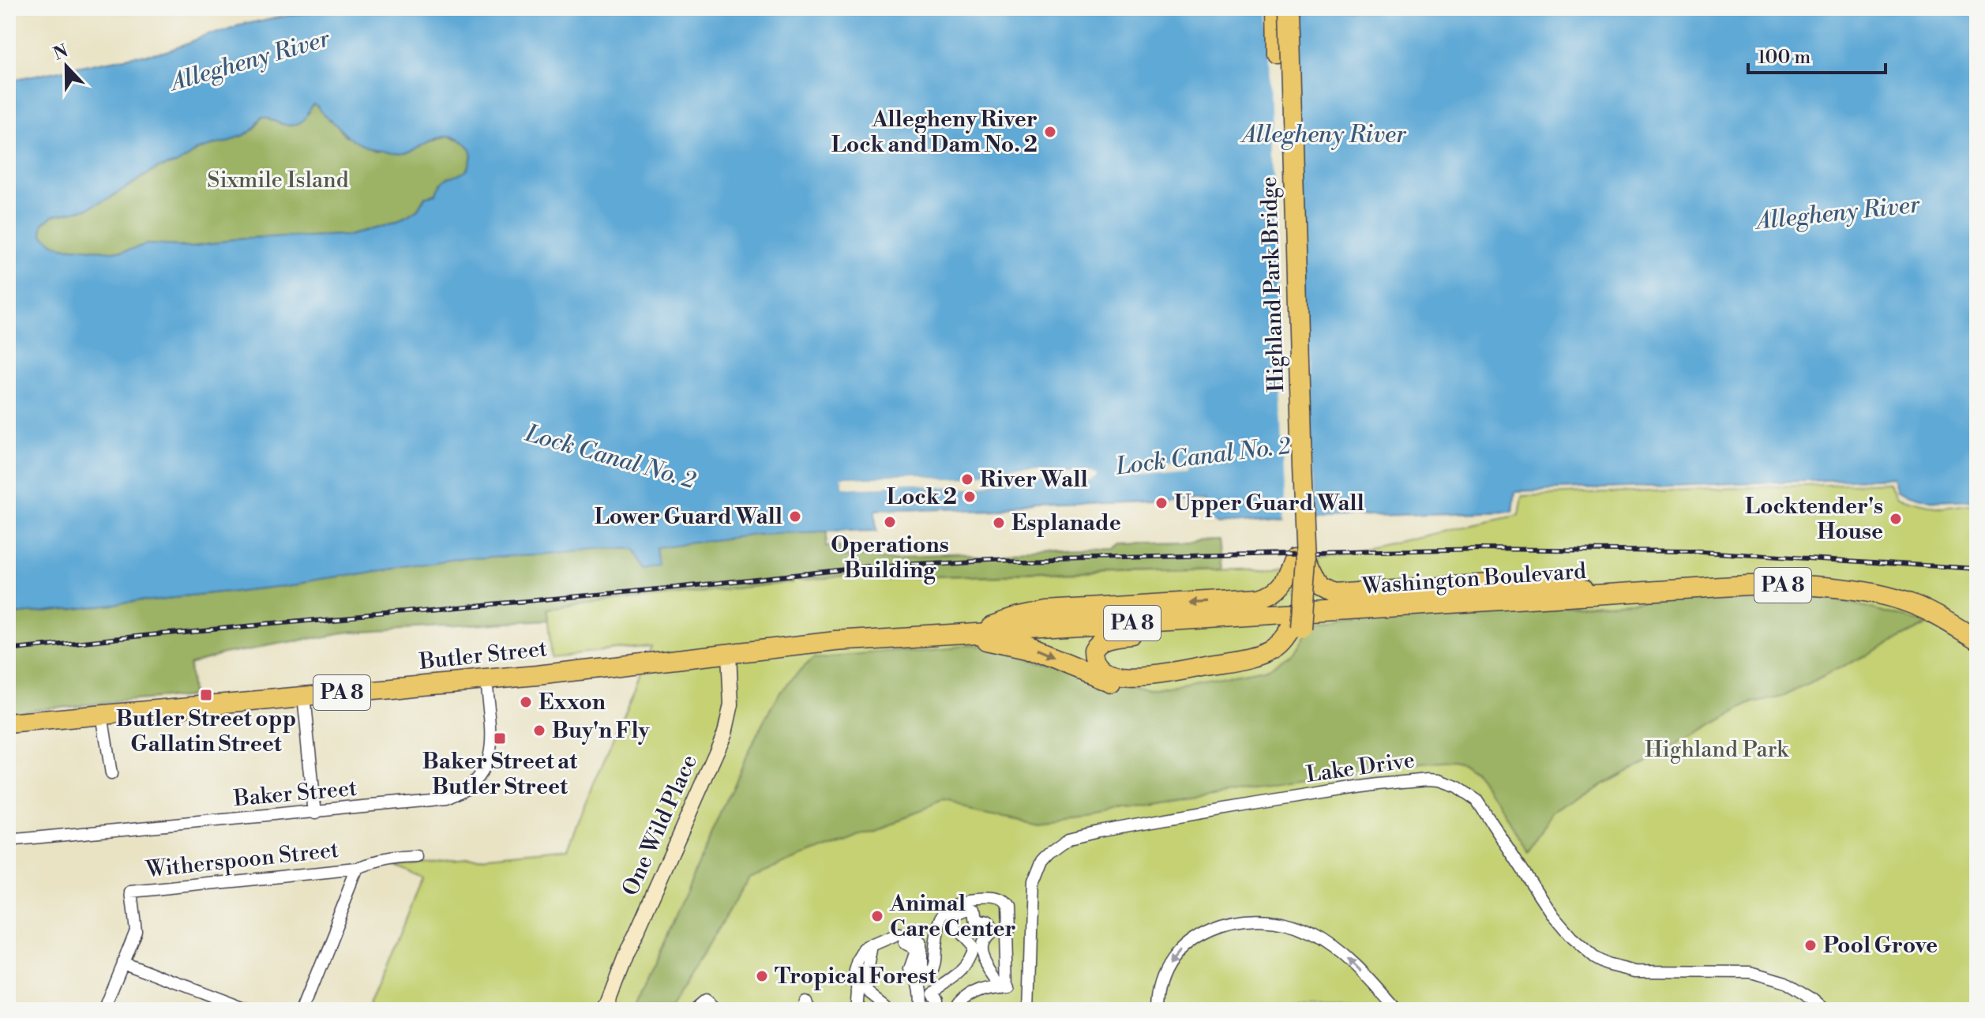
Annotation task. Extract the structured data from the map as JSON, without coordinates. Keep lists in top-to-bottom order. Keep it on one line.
{"streets":{"highway":["Highland Park Bridge","Washington Boulevard","PA 8","Butler Street"],"main road":["One Wild Place"],"street":["Lake Drive","Baker Street","Witherspoon Street"]},"crossings":[["Washington Boulevard","PA 8"],["Washington Boulevard","Butler Street"],["Butler Street","Baker Street"],["Butler Street","One Wild Place"]],"water":["Allegheny River","Lock Canal No. 2"],"parks":["Sixmile Island","Highland Park"],"places":{"other":["Allegheny River Lock and Dam No. 2","River Wall","Lock 2","Upper Guard Wall","Lower Guard Wall","Locktender's House","Operations Building","Esplanade","Exxon","Buy'n Fly","Animal Care Center","Pool Grove","Tropical Forest"],"transit":["Butler Street opp Gallatin Street","Baker Street at Butler Street"]},"scale_bar":"100 m","north":"top"}
